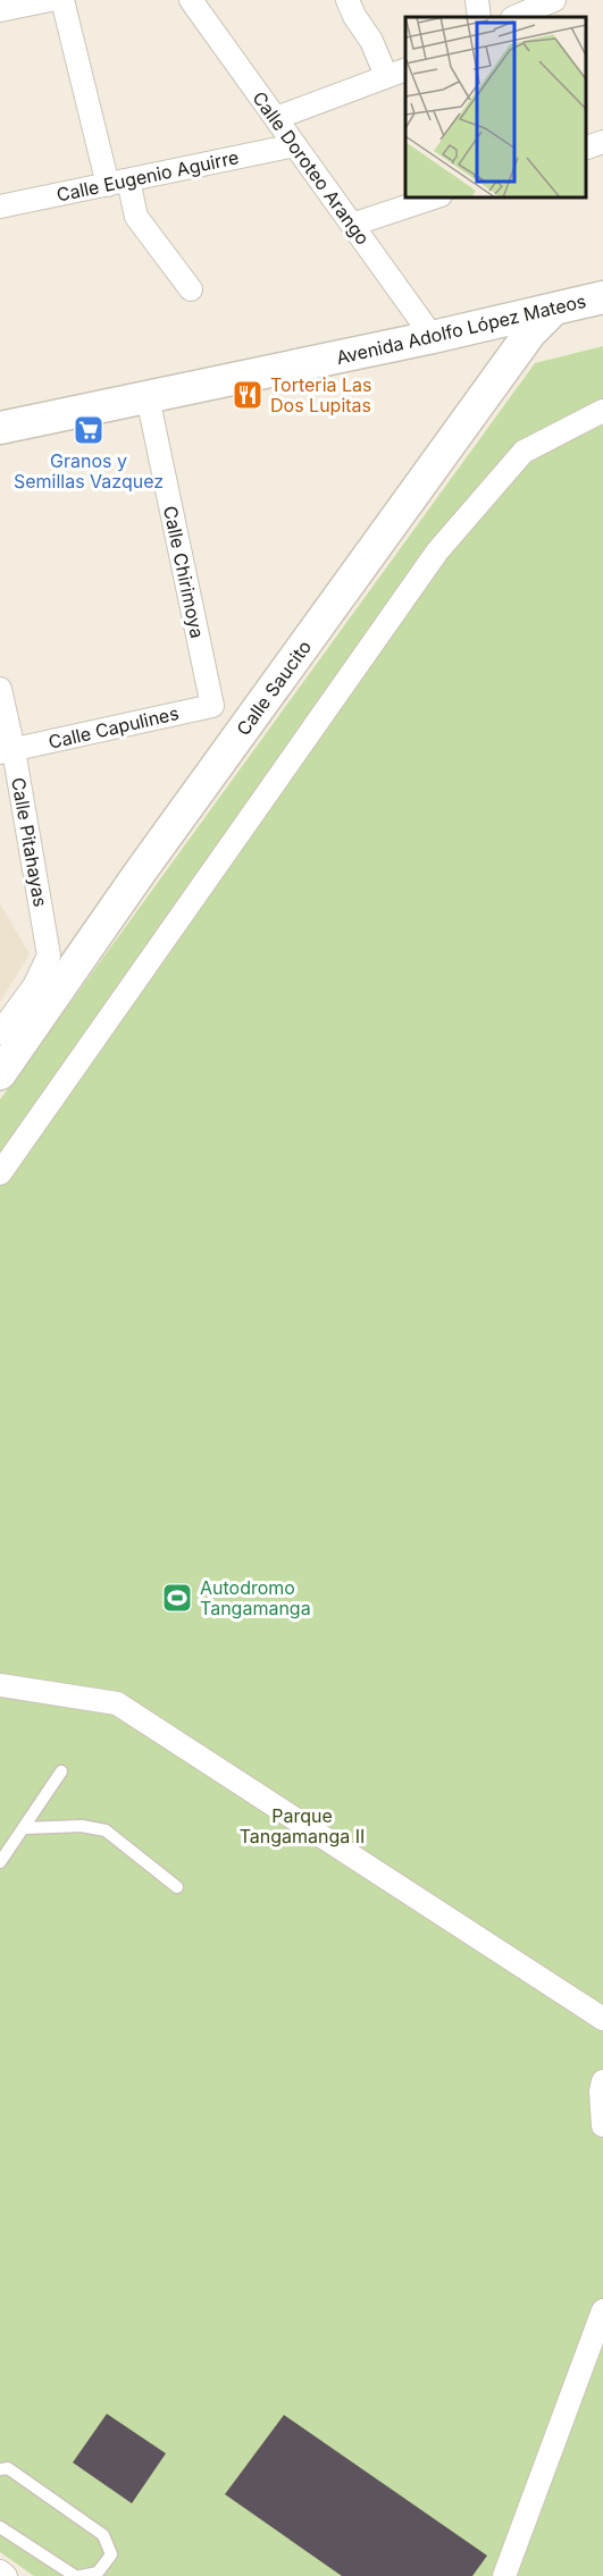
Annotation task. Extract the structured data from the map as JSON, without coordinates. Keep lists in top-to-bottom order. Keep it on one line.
{"streets":{"street":["Calle Doroteo Arango","Calle Eugenio Aguirre","Avenida Adolfo López Mateos","Calle Chirimoya","Calle Saucito","Calle Capulines","Calle Pitahayas"]},"crossings":[["Calle Doroteo Arango","Calle Eugenio Aguirre"],["Calle Doroteo Arango","Avenida Adolfo López Mateos"],["Avenida Adolfo López Mateos","Calle Chirimoya"],["Avenida Adolfo López Mateos","Calle Saucito"],["Calle Chirimoya","Calle Capulines"],["Calle Capulines","Calle Pitahayas"]],"parks":["Parque Tangamanga II"],"places":{"restaurant":["Torteria Las Dos Lupitas"],"supermarket":["Granos y Semillas Vazquez"],"sports":["Autodromo Tangamanga"]}}
